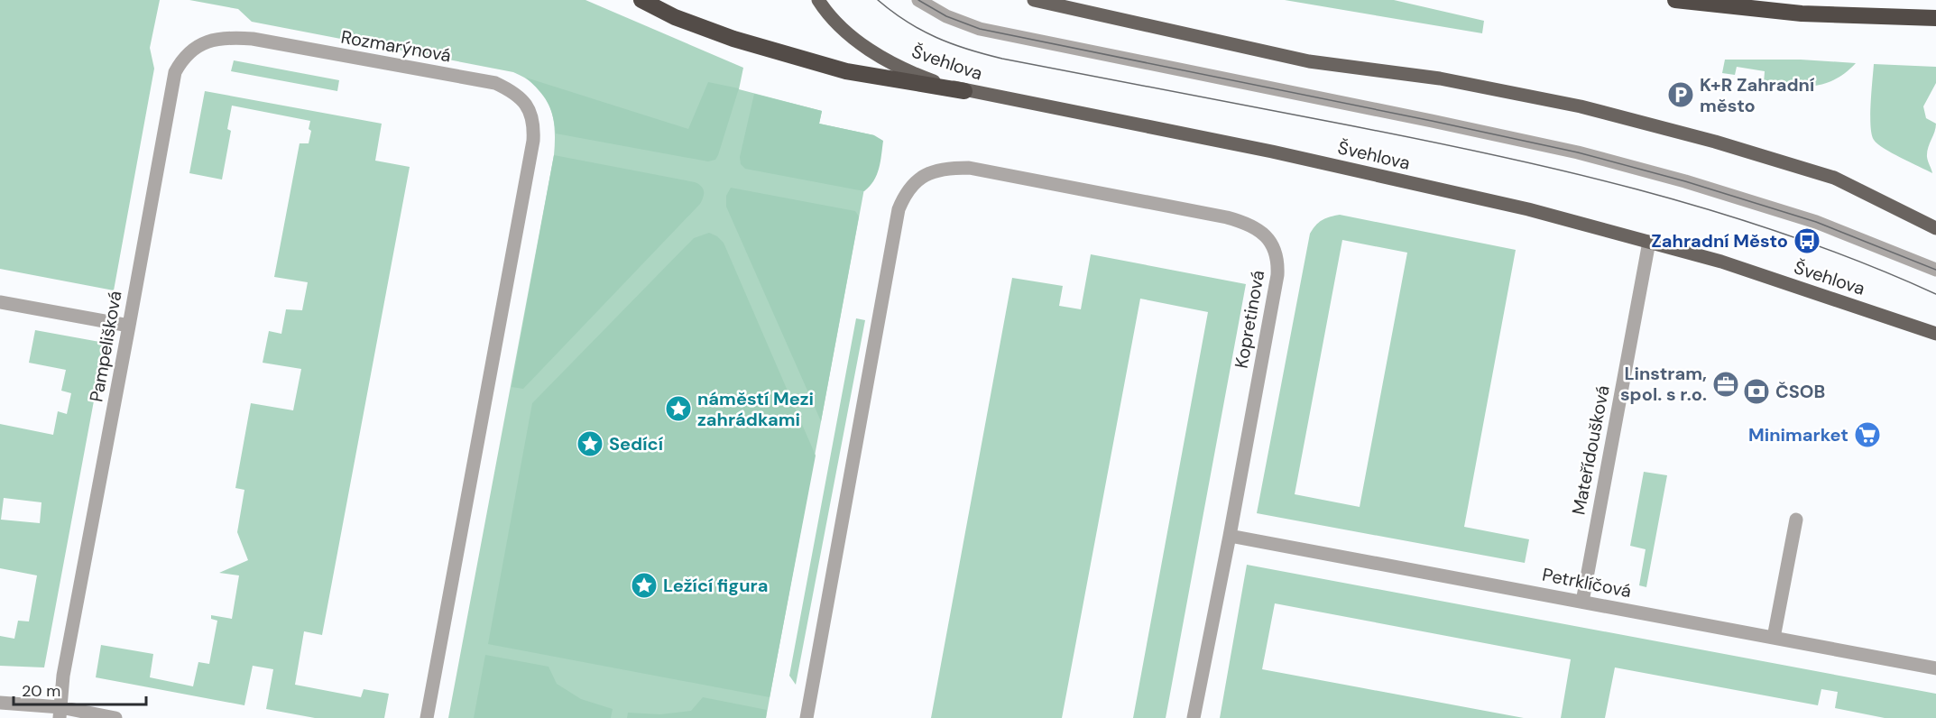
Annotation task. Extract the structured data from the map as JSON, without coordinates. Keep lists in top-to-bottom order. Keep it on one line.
{"streets":{"main road":["Švehlova"],"street":["Rozmarýnová","Kopretinová","Pampelišková","Mateřídoušková","Petrklíčová"]},"crossings":[["Rozmarýnová","Pampelišková"],["Švehlova","Mateřídoušková"],["Kopretinová","Petrklíčová"],["Mateřídoušková","Petrklíčová"]],"places":{"parking":["K+R Zahradní město"],"bus stop":["Zahradní Město"],"office":["Linstram, spol. s r.o."],"bank":["ČSOB"],"place":["náměstí Mezi zahrádkami","Sedící","Ležící figura"],"supermarket":["Minimarket"]},"scale_bar":"20 m"}
